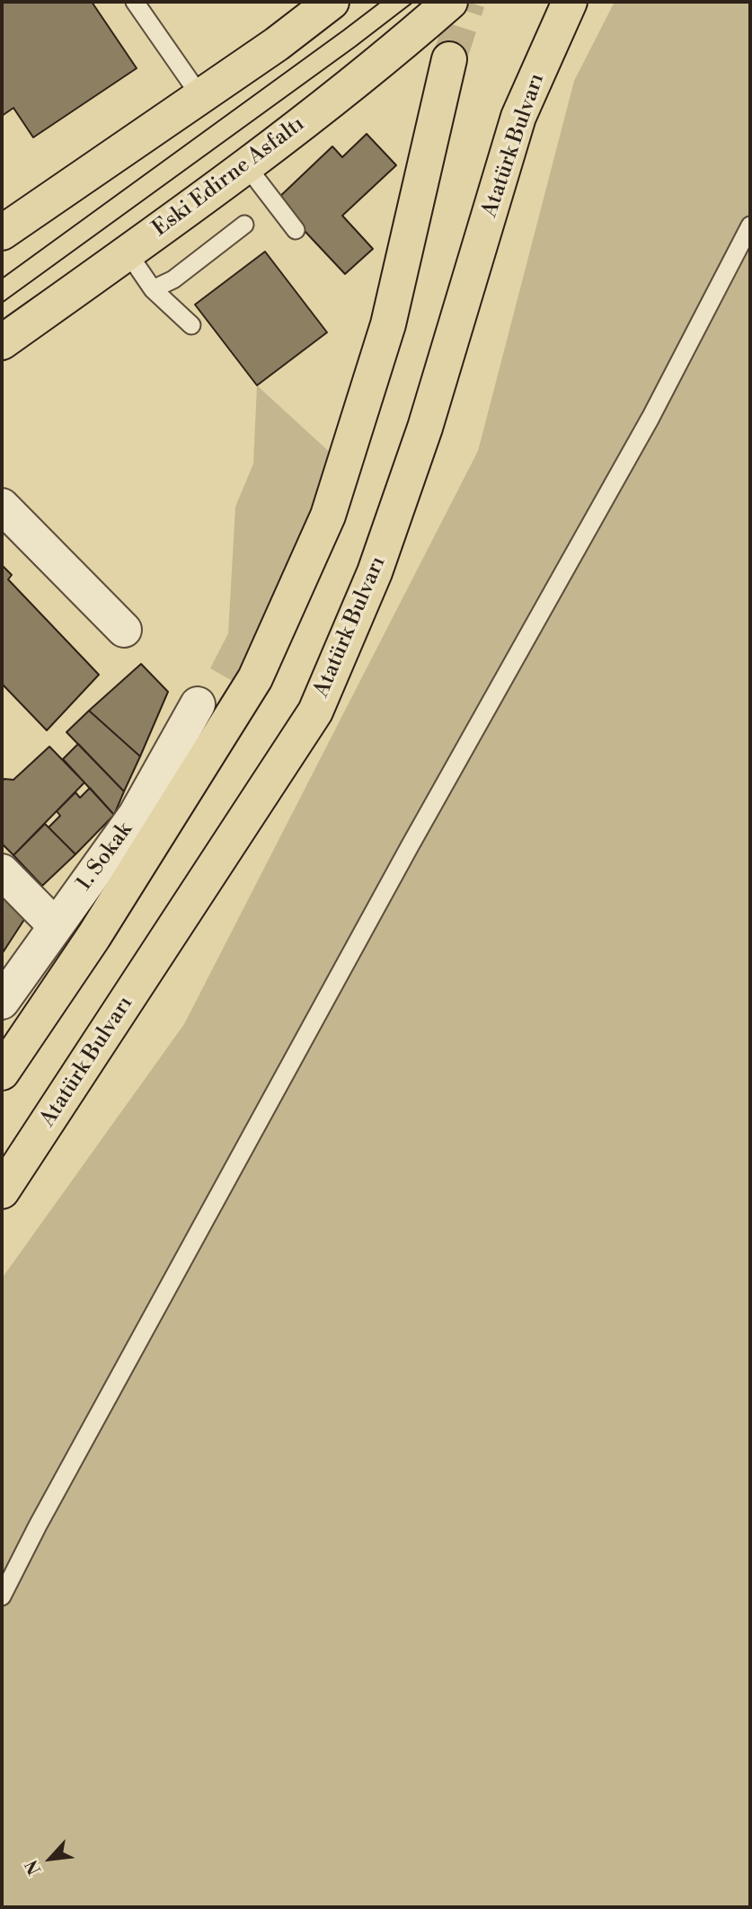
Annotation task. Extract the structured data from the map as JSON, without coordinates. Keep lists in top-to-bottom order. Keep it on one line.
{"streets":{"main road":["Atatürk Bulvarı","Eski Edirne Asfaltı"],"street":["1. Sokak"]},"north":"bottom left"}
